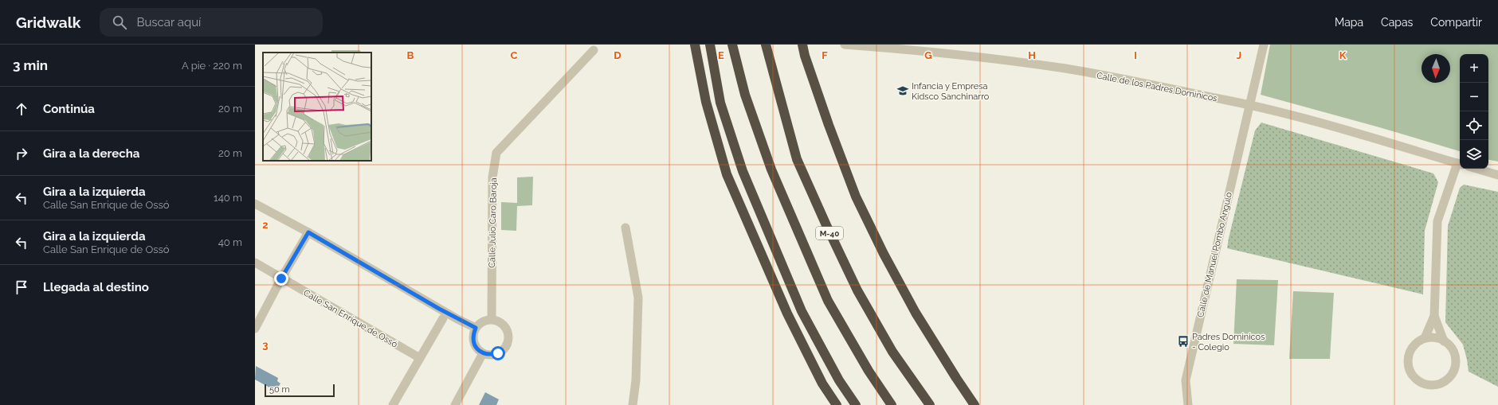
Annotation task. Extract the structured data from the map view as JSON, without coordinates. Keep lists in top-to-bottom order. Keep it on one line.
{"streets":{"highway":["M-40"],"street":["Calle de los Padres Dominicos","Calle Julio Caro Baroja","Calle de Manuel Pombo Angulo","Calle San Enrique de Ossó"]},"crossings":[["Calle de los Padres Dominicos","Calle de Manuel Pombo Angulo"]],"places":{"school or university":["Infancia y Empresa Kidsco Sanchinarro"],"bus stop":["Padres Dominicos - Colegio"]},"scale_bar":"50 m","north":"bottom","page":{"header":"Gridwalk","search":"Buscar aquí","nav":["Mapa","Capas","Compartir"],"heading":["3 min","A pie · 220 m"],"map_buttons":["+","−"],"list":[["Continúa","20 m"],["Gira a la derecha","20 m"],["Gira a la izquierda","Calle San Enrique de Ossó","140 m"],["Gira a la izquierda","Calle San Enrique de Ossó","40 m"],"Llegada al destino"],"scale":"50 m"},"grid":{"columns":["B","C","D","E","F","G","H","I","J","K"],"rows":["2","3"]}}
